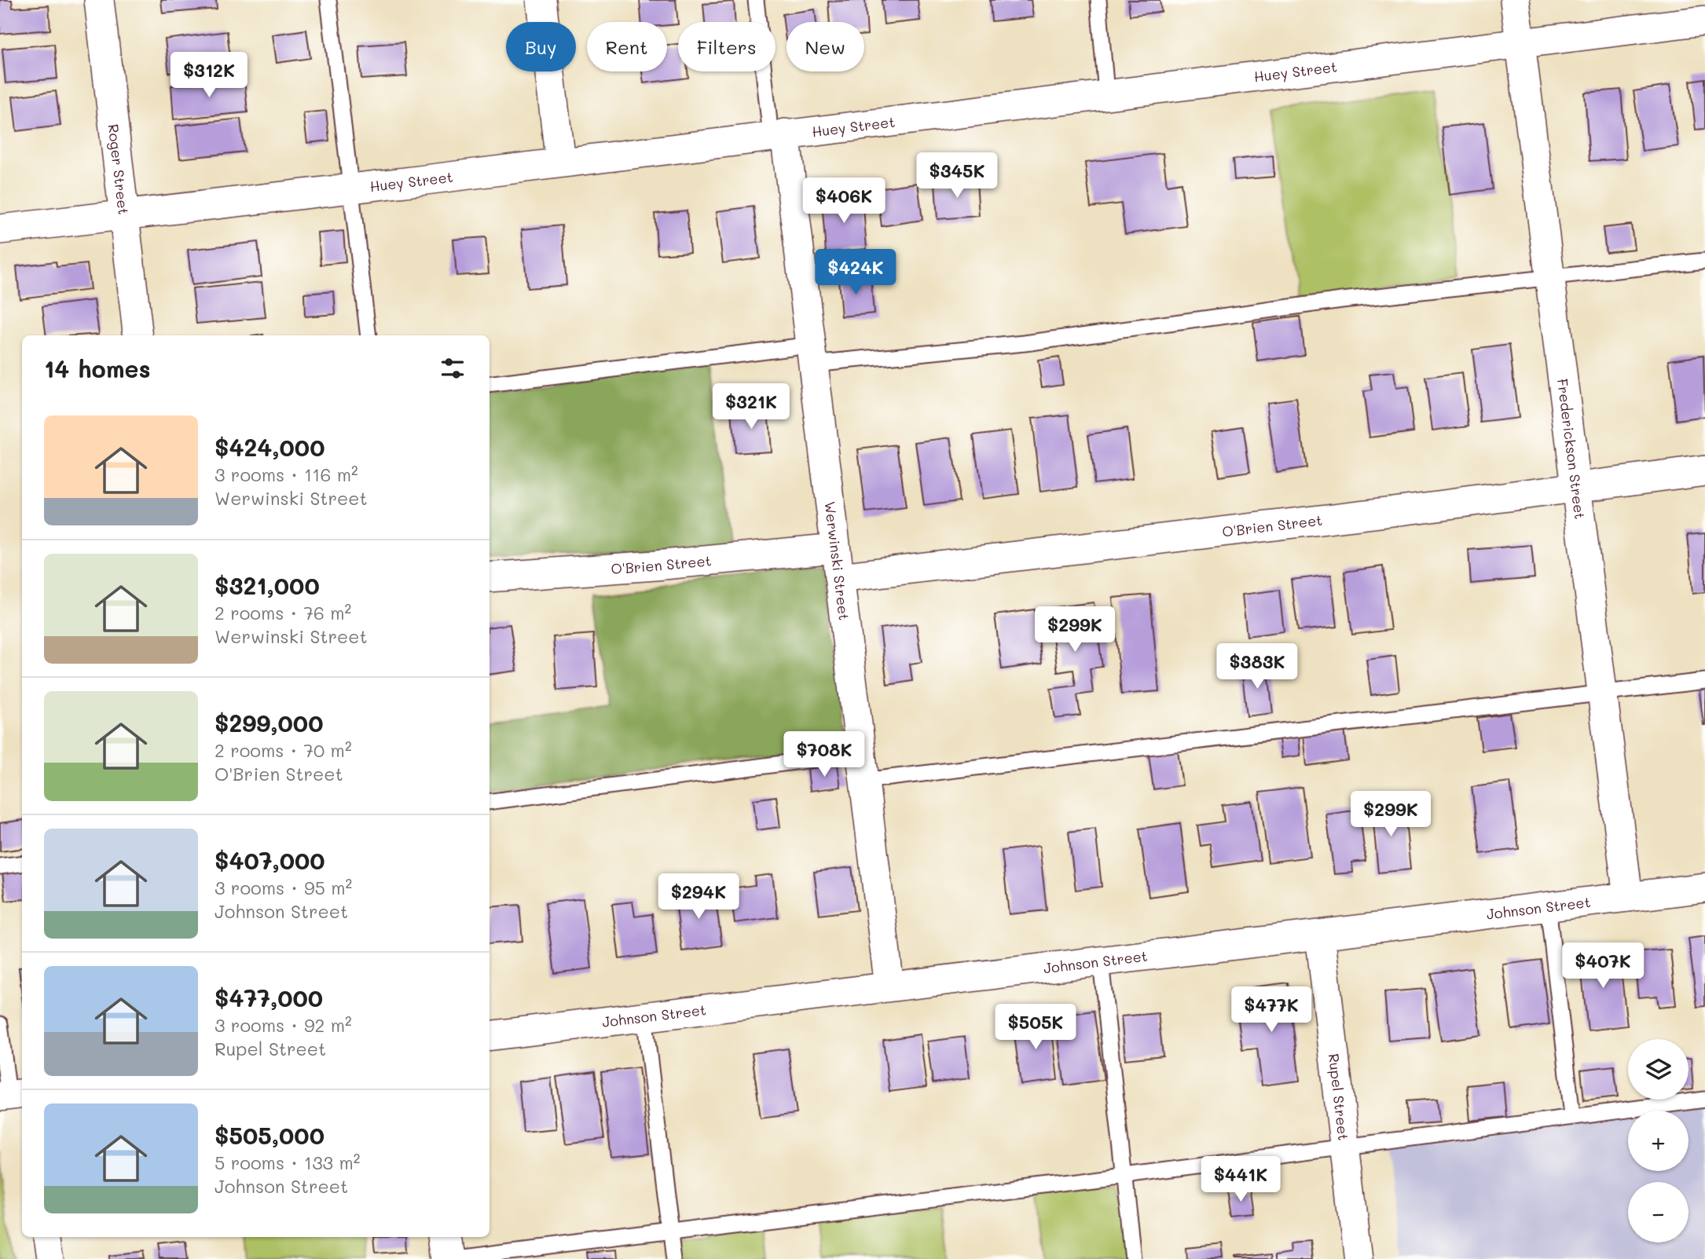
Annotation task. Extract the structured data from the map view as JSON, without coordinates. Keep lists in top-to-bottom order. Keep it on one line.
{"streets":{"street":["Huey Street","Roger Street","Frederickson Street","O'Brien Street","Werwinski Street","Johnson Street","Rupel Street"]},"crossings":[["Huey Street","Roger Street"],["Huey Street","Frederickson Street"],["Huey Street","Werwinski Street"],["Frederickson Street","O'Brien Street"],["Frederickson Street","Johnson Street"],["O'Brien Street","Werwinski Street"],["Werwinski Street","Johnson Street"],["Johnson Street","Rupel Street"]],"page":{"chip":["Buy","Rent","Filters","New"],"price":["$312K","$345K","$406K","$424K","$321K","$299K","$383K","$708K","$299K","$294K","$407K","$477K","$505K","$441K"],"heading":"14 homes","list":[{"name":"$424,000","note":"3 rooms · 116 m² · Werwinski Street"},{"name":"$321,000","note":"2 rooms · 76 m² · Werwinski Street"},{"name":"$299,000","note":"2 rooms · 70 m² · O'Brien Street"},{"name":"$407,000","note":"3 rooms · 95 m² · Johnson Street"},{"name":"$477,000","note":"3 rooms · 92 m² · Rupel Street"},{"name":"$505,000","note":"5 rooms · 133 m² · Johnson Street"}],"map_buttons":["+","−"]}}
